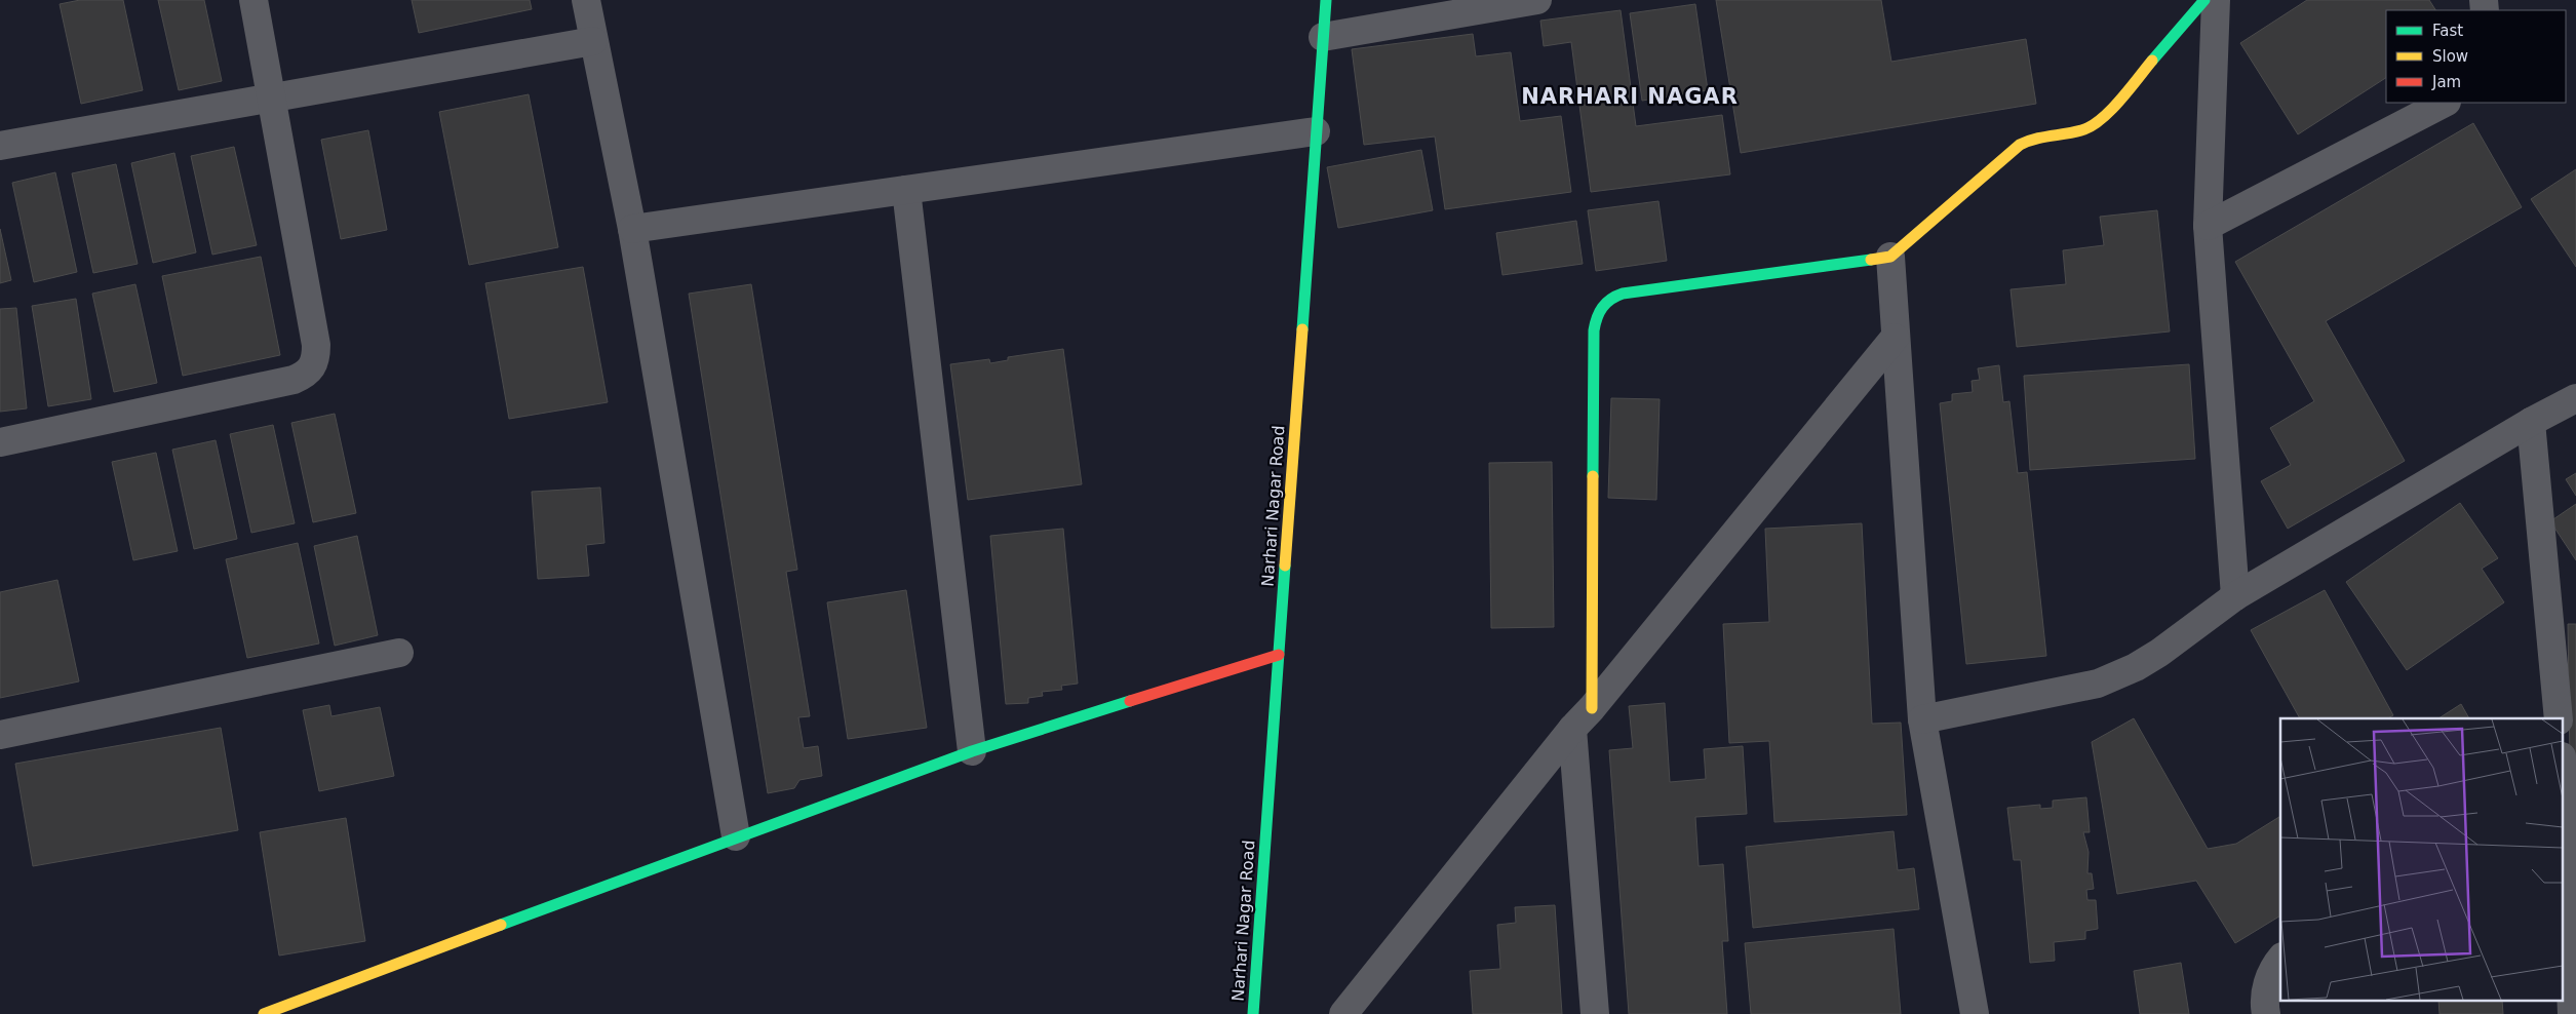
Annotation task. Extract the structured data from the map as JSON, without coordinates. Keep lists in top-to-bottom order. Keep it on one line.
{"streets":{"street":["Narhari Nagar Road"]},"districts":["NARHARI NAGAR"],"legend":["Fast","Slow","Jam"]}
